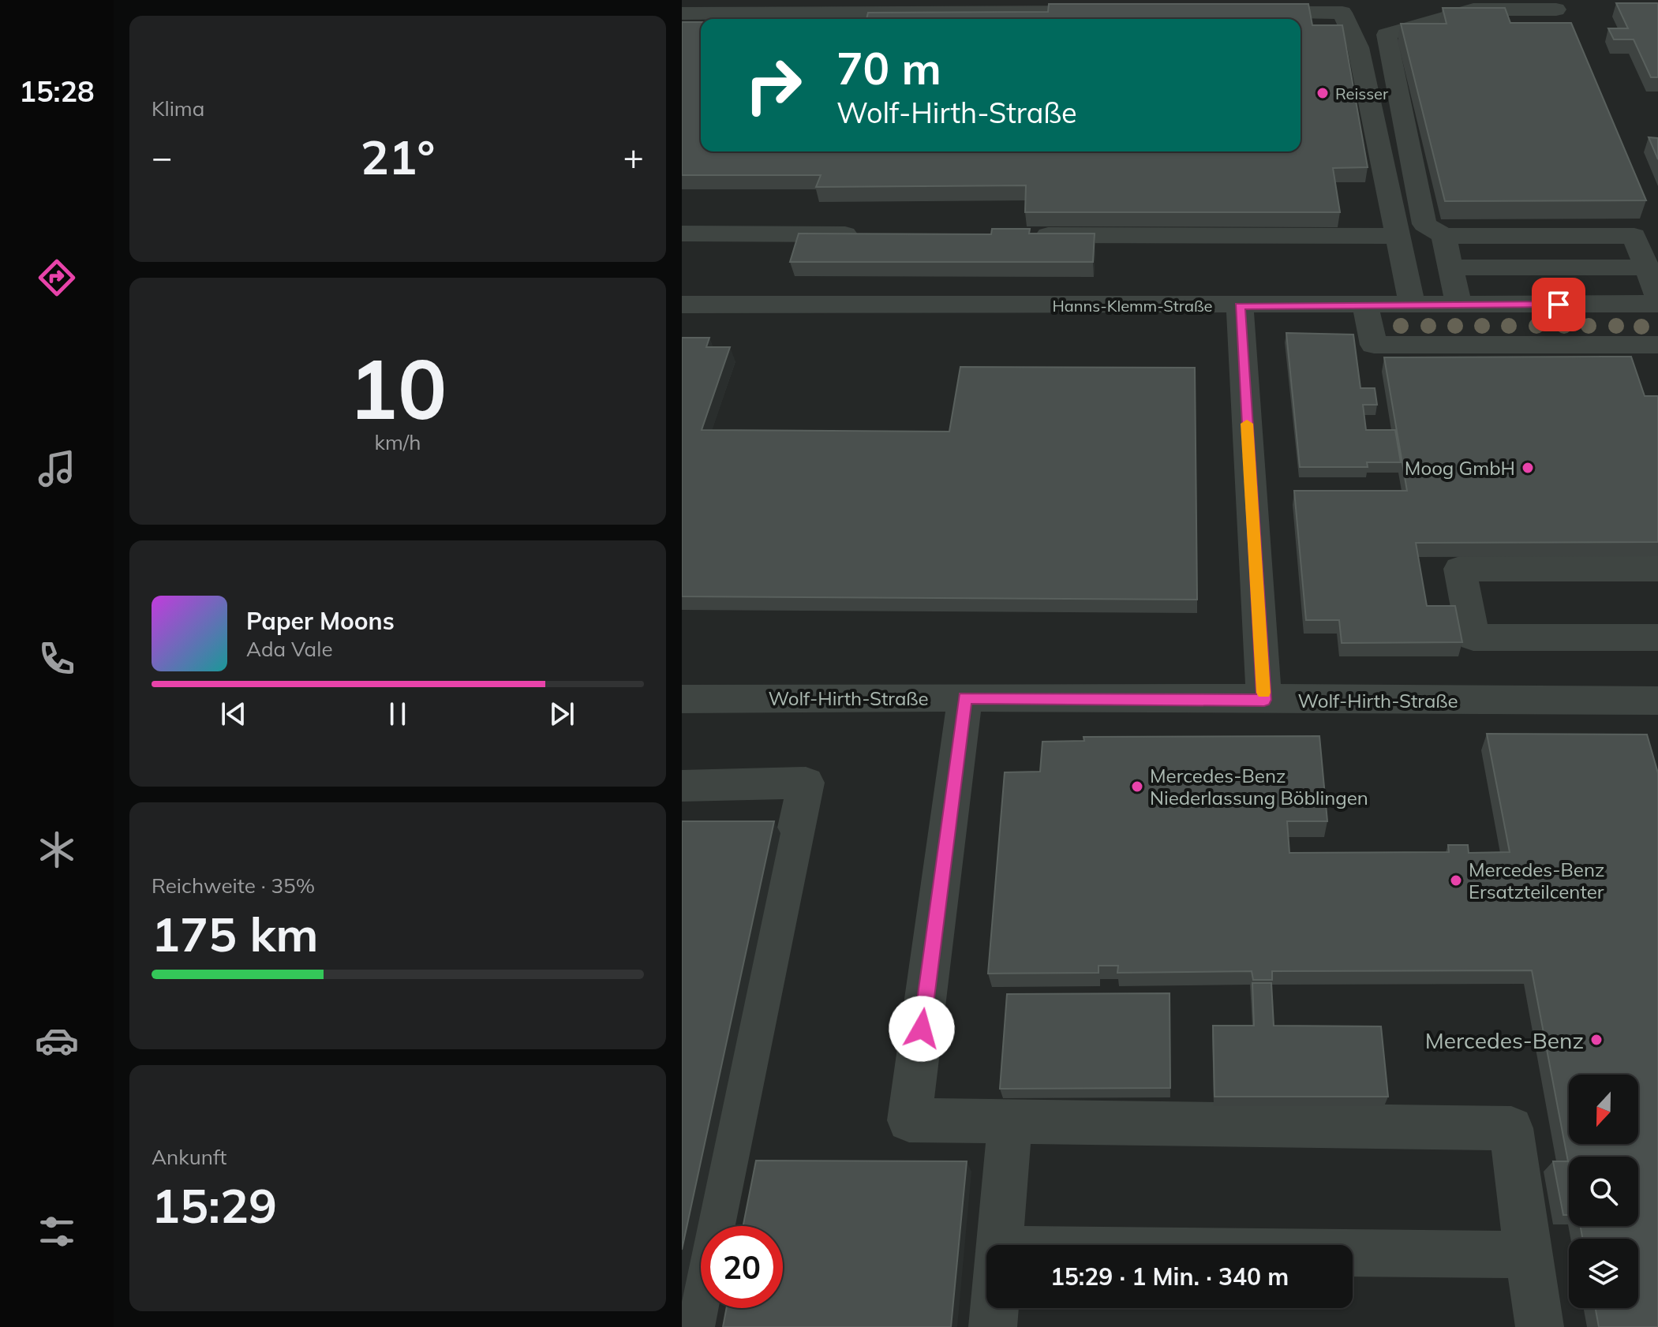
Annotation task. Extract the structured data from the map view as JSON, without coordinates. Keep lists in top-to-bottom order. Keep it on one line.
{"streets":{"street":["Hanns-Klemm-Straße","Wolf-Hirth-Straße"]},"places":["Reisser","Moog GmbH","Mercedes-Benz Niederlassung Böblingen","Mercedes-Benz Ersatzteilcenter","Mercedes-Benz"],"north":"bottom","page":{"tabs":"15:28","tile":["Klima",["10","km/h"],["Reichweite · 35%","175 km"],["Ankunft","15:29"]],"turn":["70 m","Wolf-Hirth-Straße"],"heat":["−","21°","+"],"song":["Paper Moons","Ada Vale"],"limit":"20","trip":"15:29 · 1 Min. · 340 m"}}
